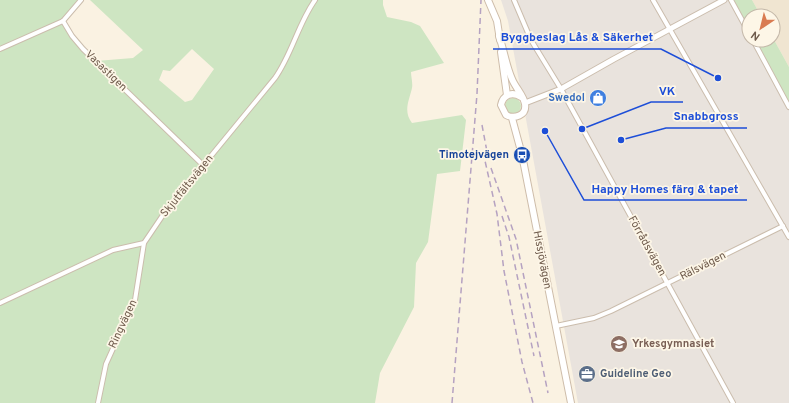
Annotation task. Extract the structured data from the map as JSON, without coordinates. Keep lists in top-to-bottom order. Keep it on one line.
{"streets":{"main road":["Hissjövägen"],"street":["Vasastigen","Skjutfältsvägen","Förrådsvägen","Rälsvägen","Ringvägen"]},"crossings":[["Vasastigen","Skjutfältsvägen"],["Skjutfältsvägen","Ringvägen"],["Förrådsvägen","Rälsvägen"],["Hissjövägen","Rälsvägen"]],"places":{"other":["Byggbeslag Lås & Säkerhet","VK","Happy Homes färg & tapet","Snabbgross"],"shop":["Swedol"],"bus stop":["Timotejvägen"],"school or university":["Yrkesgymnasiet"],"office":["Guideline Geo"]},"north":"bottom left"}
